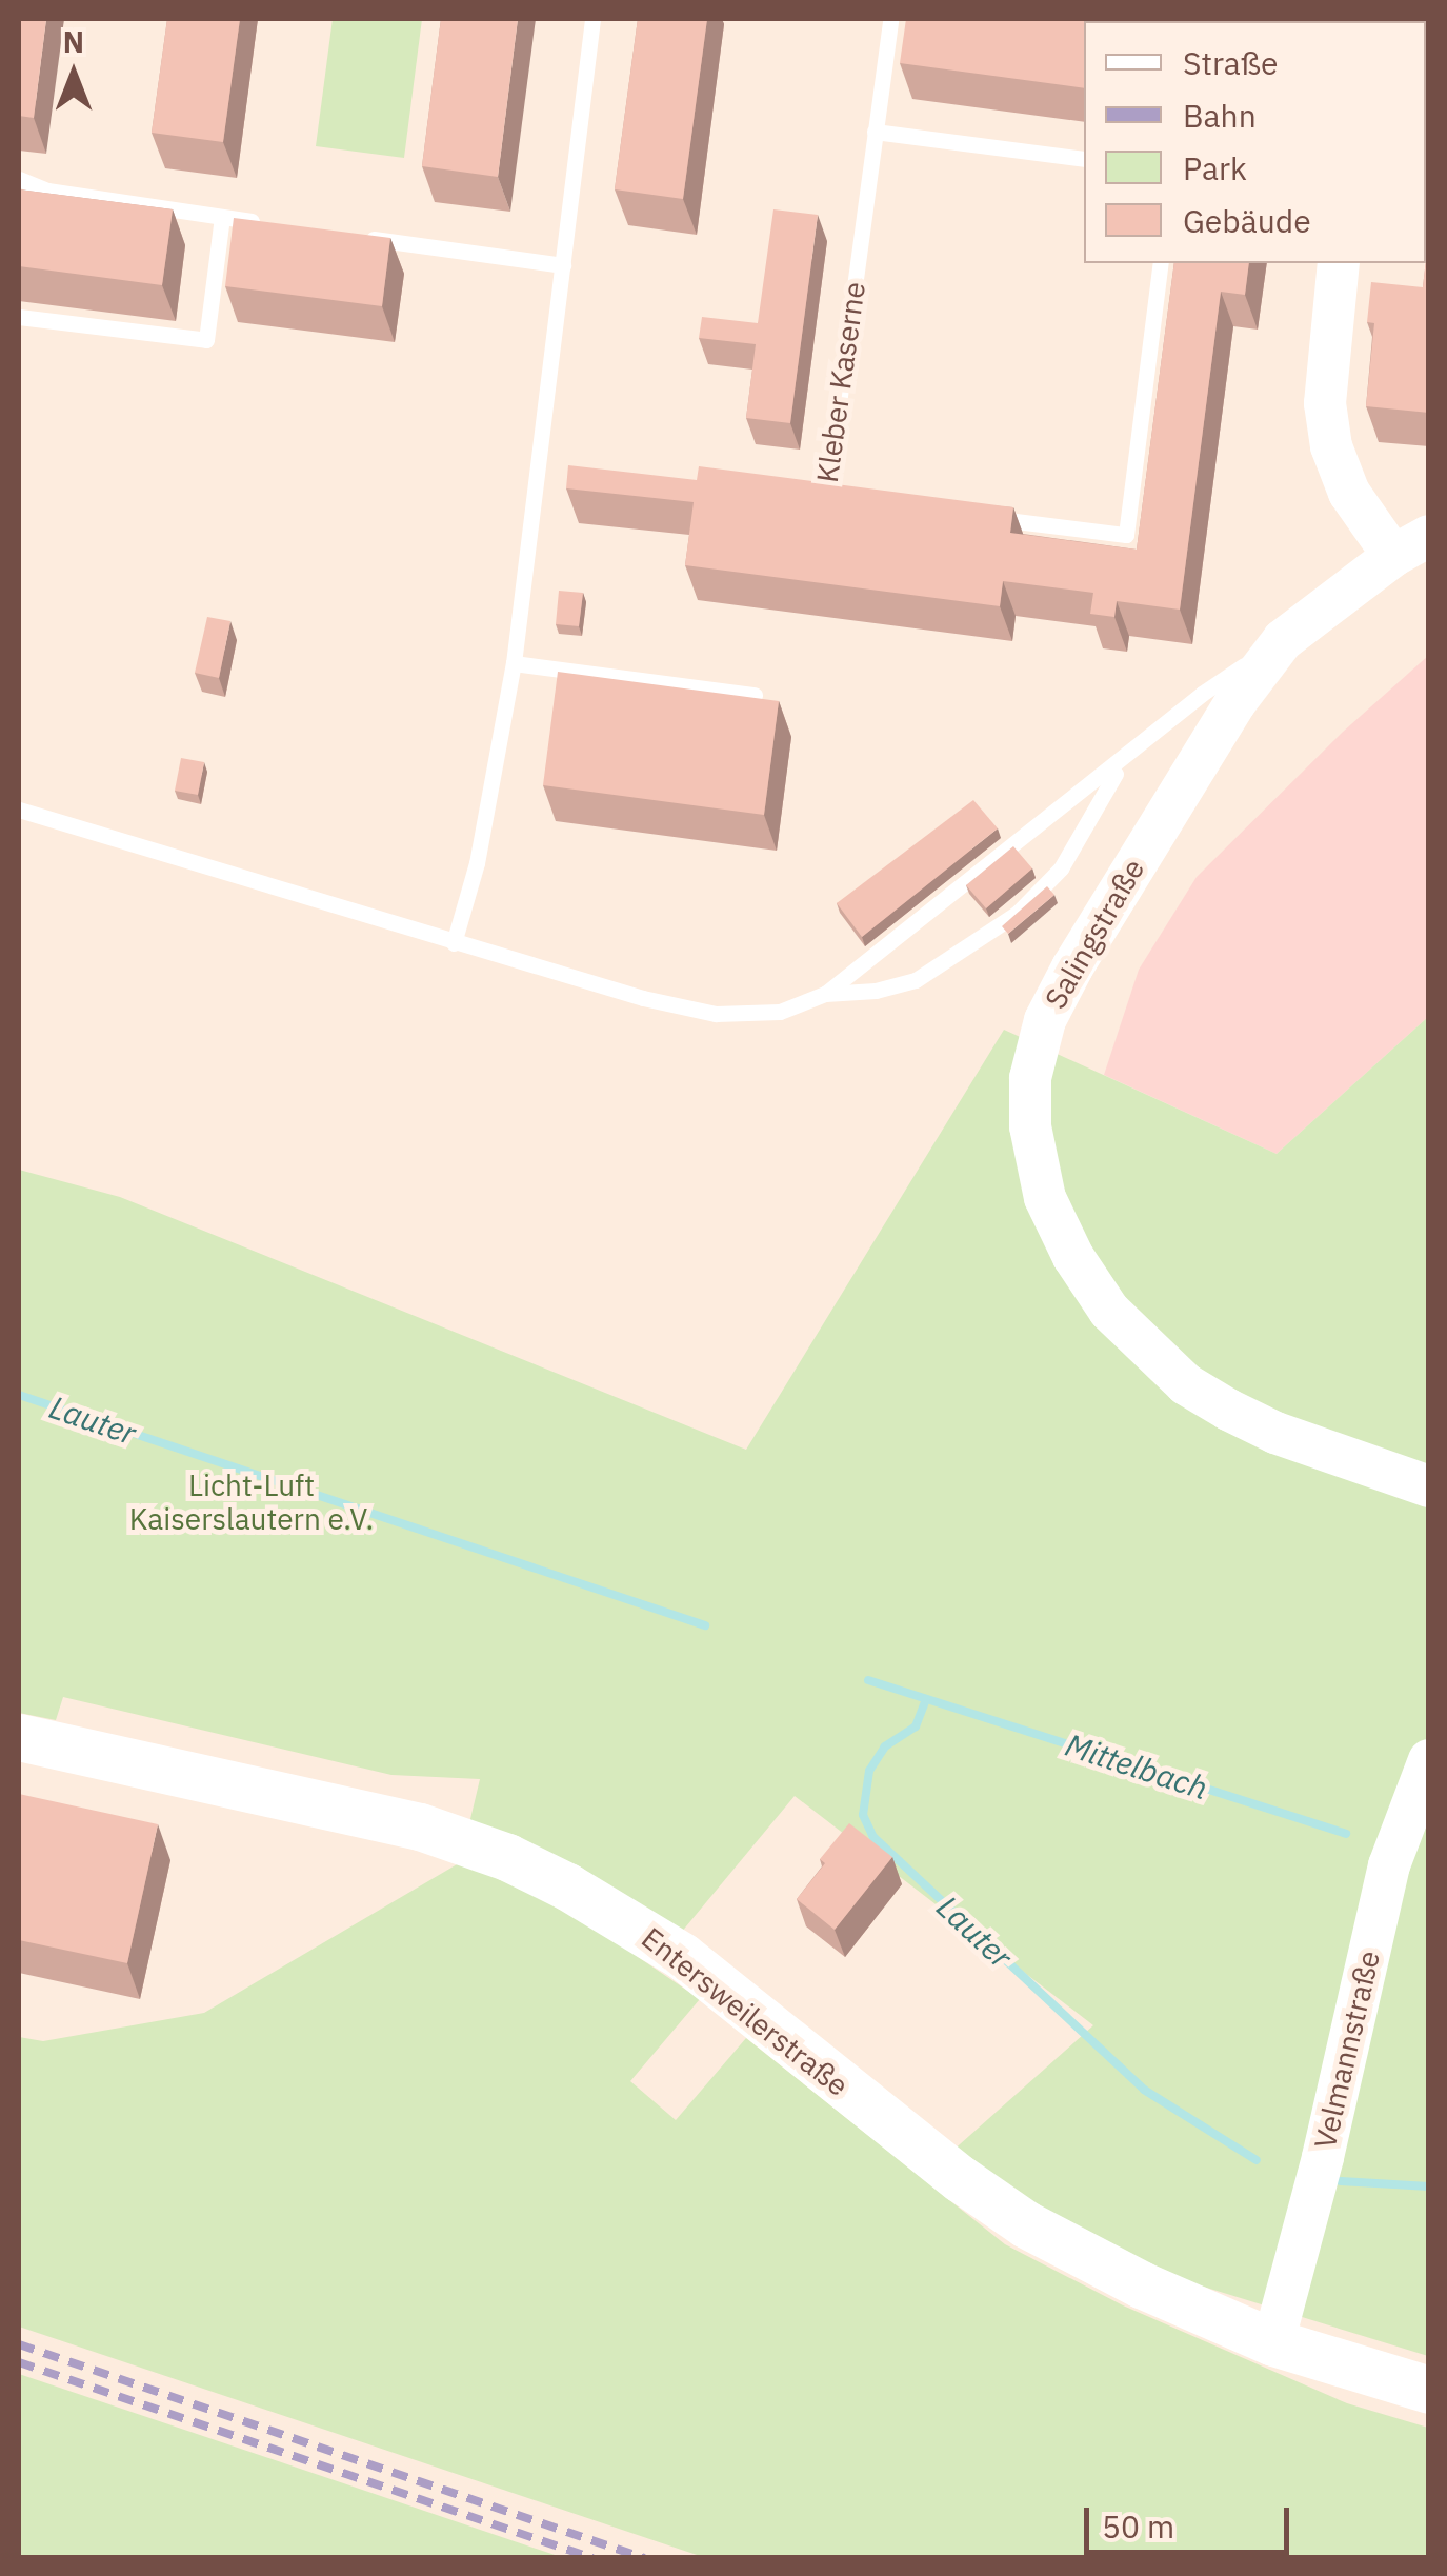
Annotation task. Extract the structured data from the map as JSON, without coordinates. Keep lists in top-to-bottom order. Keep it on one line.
{"streets":{"main road":["Entersweilerstraße"],"street":["Salingstraße","Velmannstraße"],"lane":["Kleber Kaserne"]},"crossings":[["Entersweilerstraße","Velmannstraße"]],"water":["Lauter","Mittelbach"],"parks":["Licht-Luft Kaiserslautern e.V."],"legend":["Straße","Bahn","Park","Gebäude"],"scale_bar":"50 m","north":"top"}
